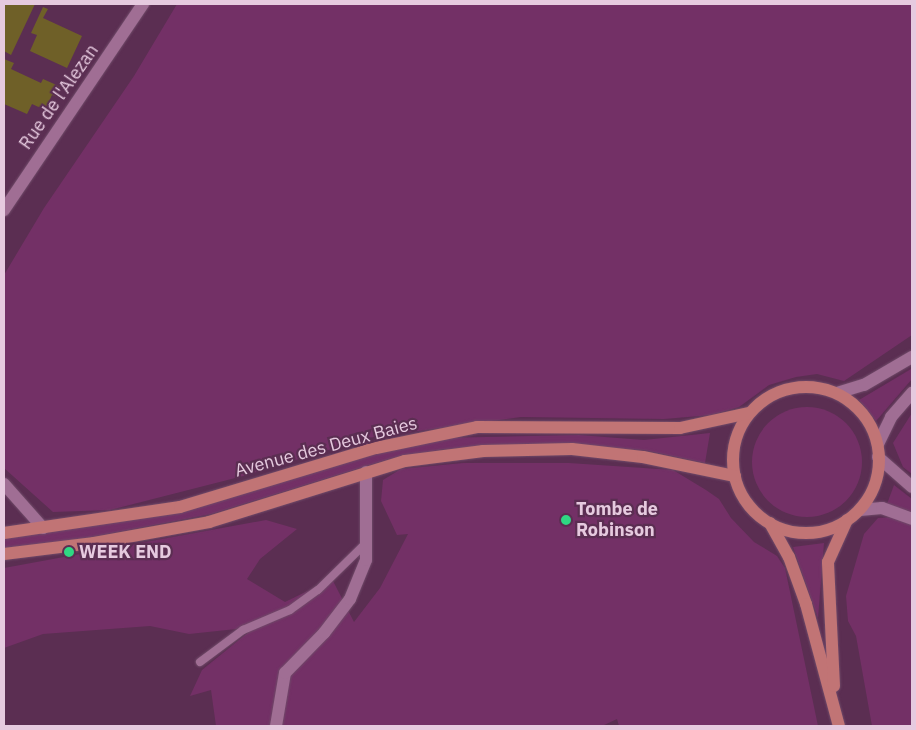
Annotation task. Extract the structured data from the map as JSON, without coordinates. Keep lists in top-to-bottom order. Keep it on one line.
{"streets":{"main road":["Avenue des Deux Baies"],"street":["Rue de l'Alezan"]},"places":["Tombe de Robinson","WEEK END"]}
